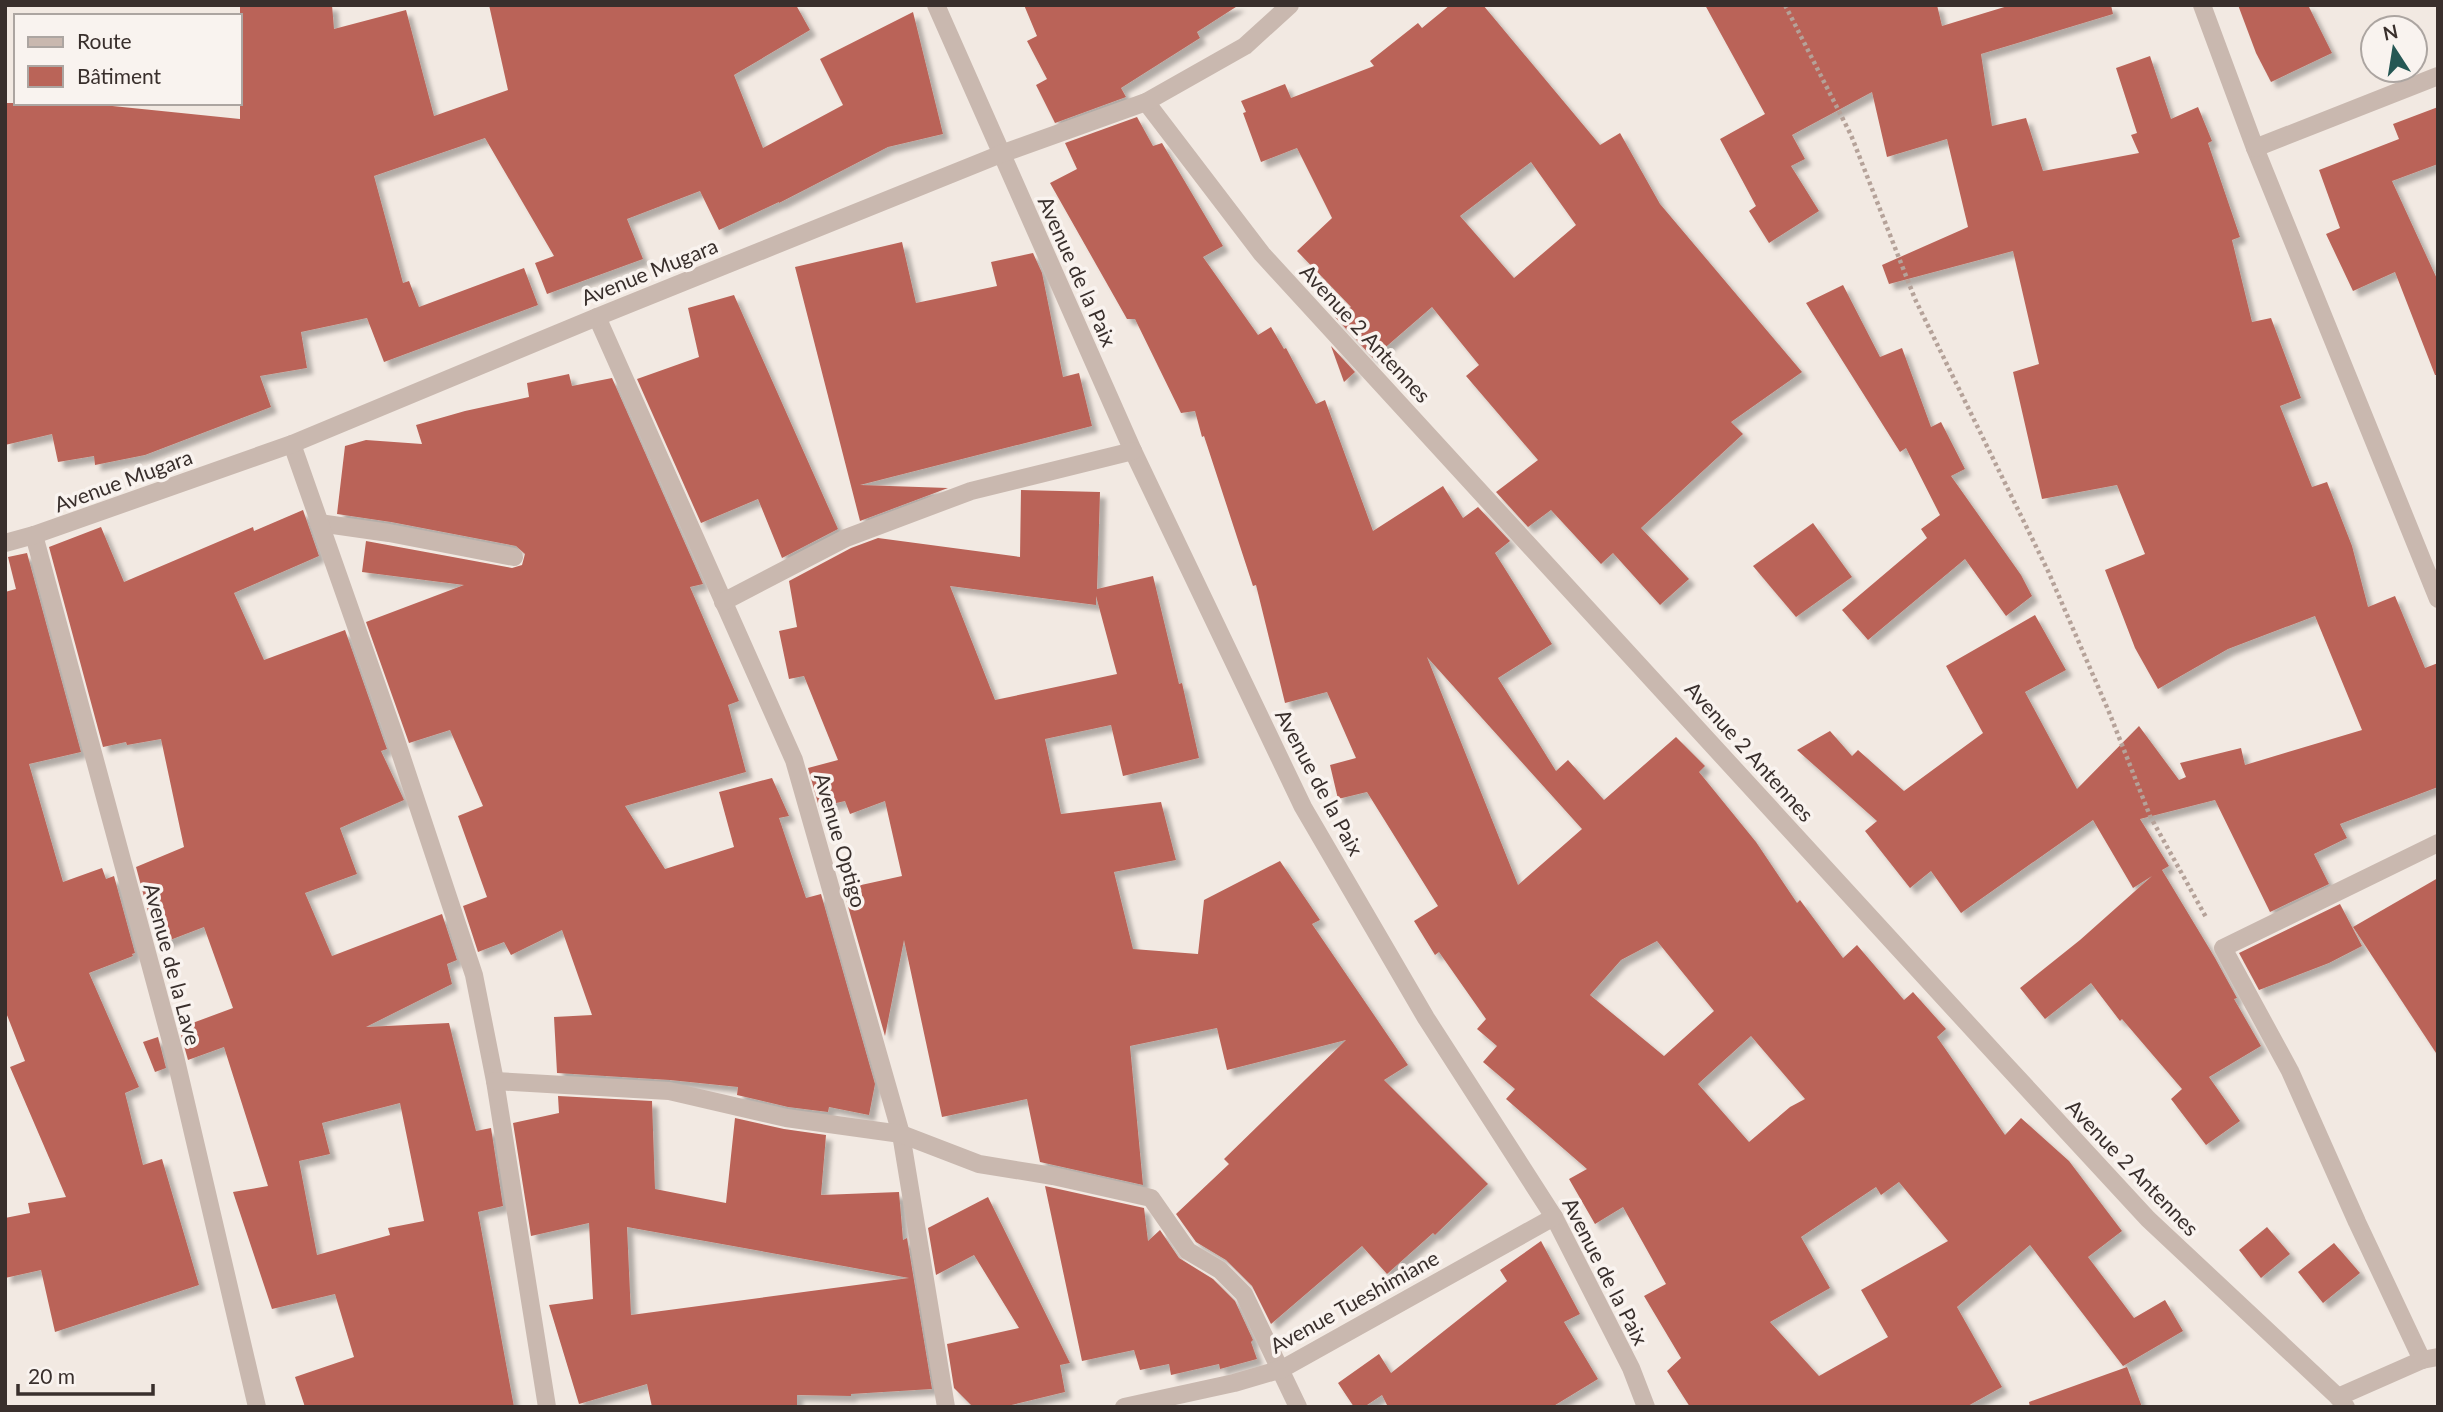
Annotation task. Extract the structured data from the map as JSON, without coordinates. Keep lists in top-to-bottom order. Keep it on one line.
{"streets":{"street":["Avenue Mugara","Avenue de la Paix","Avenue 2 Antennes","Avenue Optigo","Avenue de la Lave","Avenue Tueshimiane"]},"crossings":[["Avenue Mugara","Avenue de la Paix"],["Avenue Mugara","Avenue 2 Antennes"],["Avenue Mugara","Avenue Optigo"],["Avenue Mugara","Avenue de la Lave"],["Avenue de la Paix","Avenue Tueshimiane"]],"legend":["Route","Bâtiment"],"scale_bar":"20 m","north":"top"}
